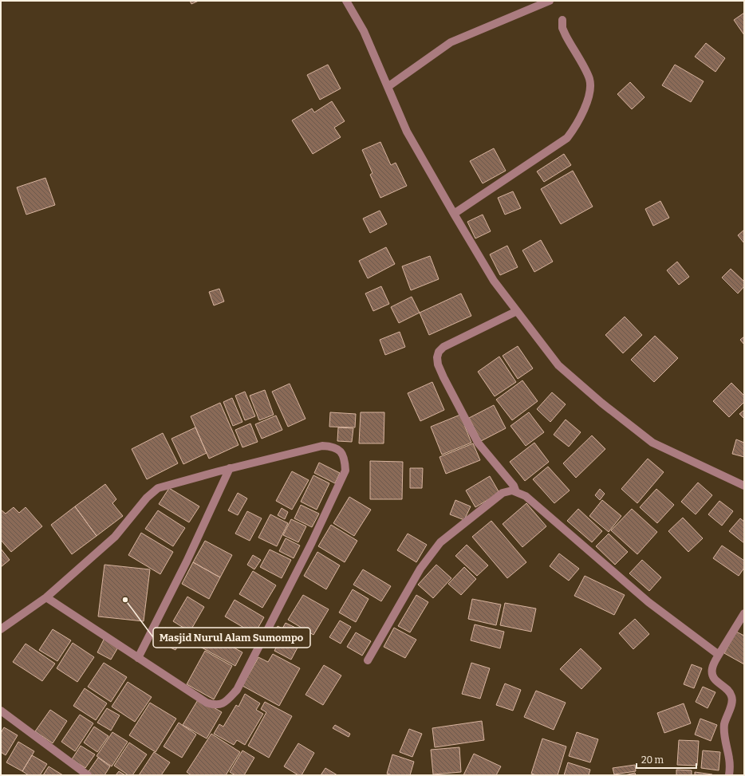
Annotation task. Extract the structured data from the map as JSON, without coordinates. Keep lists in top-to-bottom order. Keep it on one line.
{"places":["Masjid Nurul Alam Sumompo"],"scale_bar":"20 m"}
